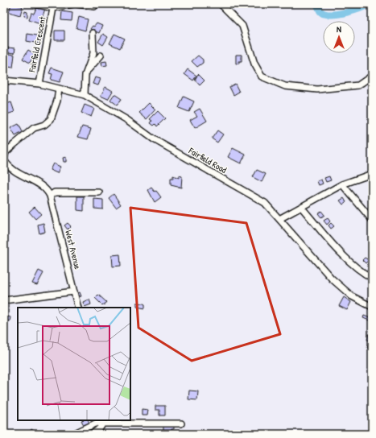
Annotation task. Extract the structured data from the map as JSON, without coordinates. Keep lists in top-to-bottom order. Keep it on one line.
{"streets":{"street":["Fairfield Crescent","Fairfield Road","West Avenue"]},"crossings":[["Fairfield Crescent","Fairfield Road"]],"north":"top"}
